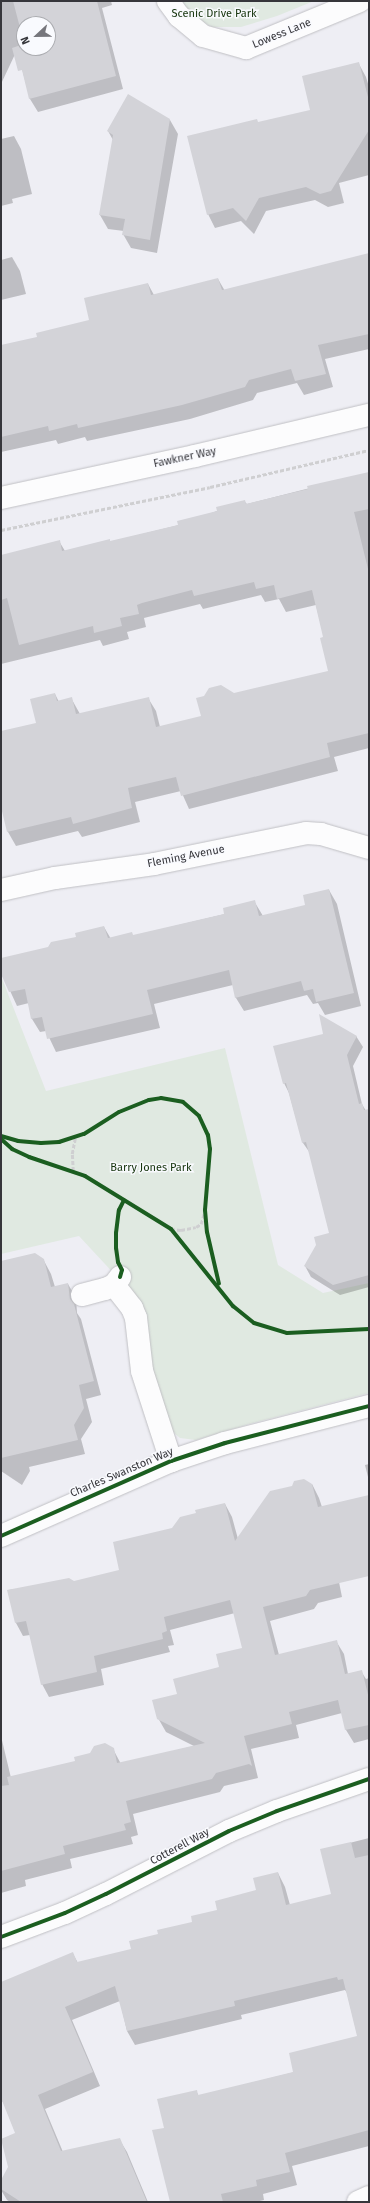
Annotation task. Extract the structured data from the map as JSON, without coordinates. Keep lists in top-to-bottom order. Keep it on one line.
{"streets":{"street":["Lowess Lane","Fawkner Way","Fleming Avenue","Charles Swanston Way","Cotterell Way"]},"parks":["Scenic Drive Park","Barry Jones Park"],"north":"left"}
